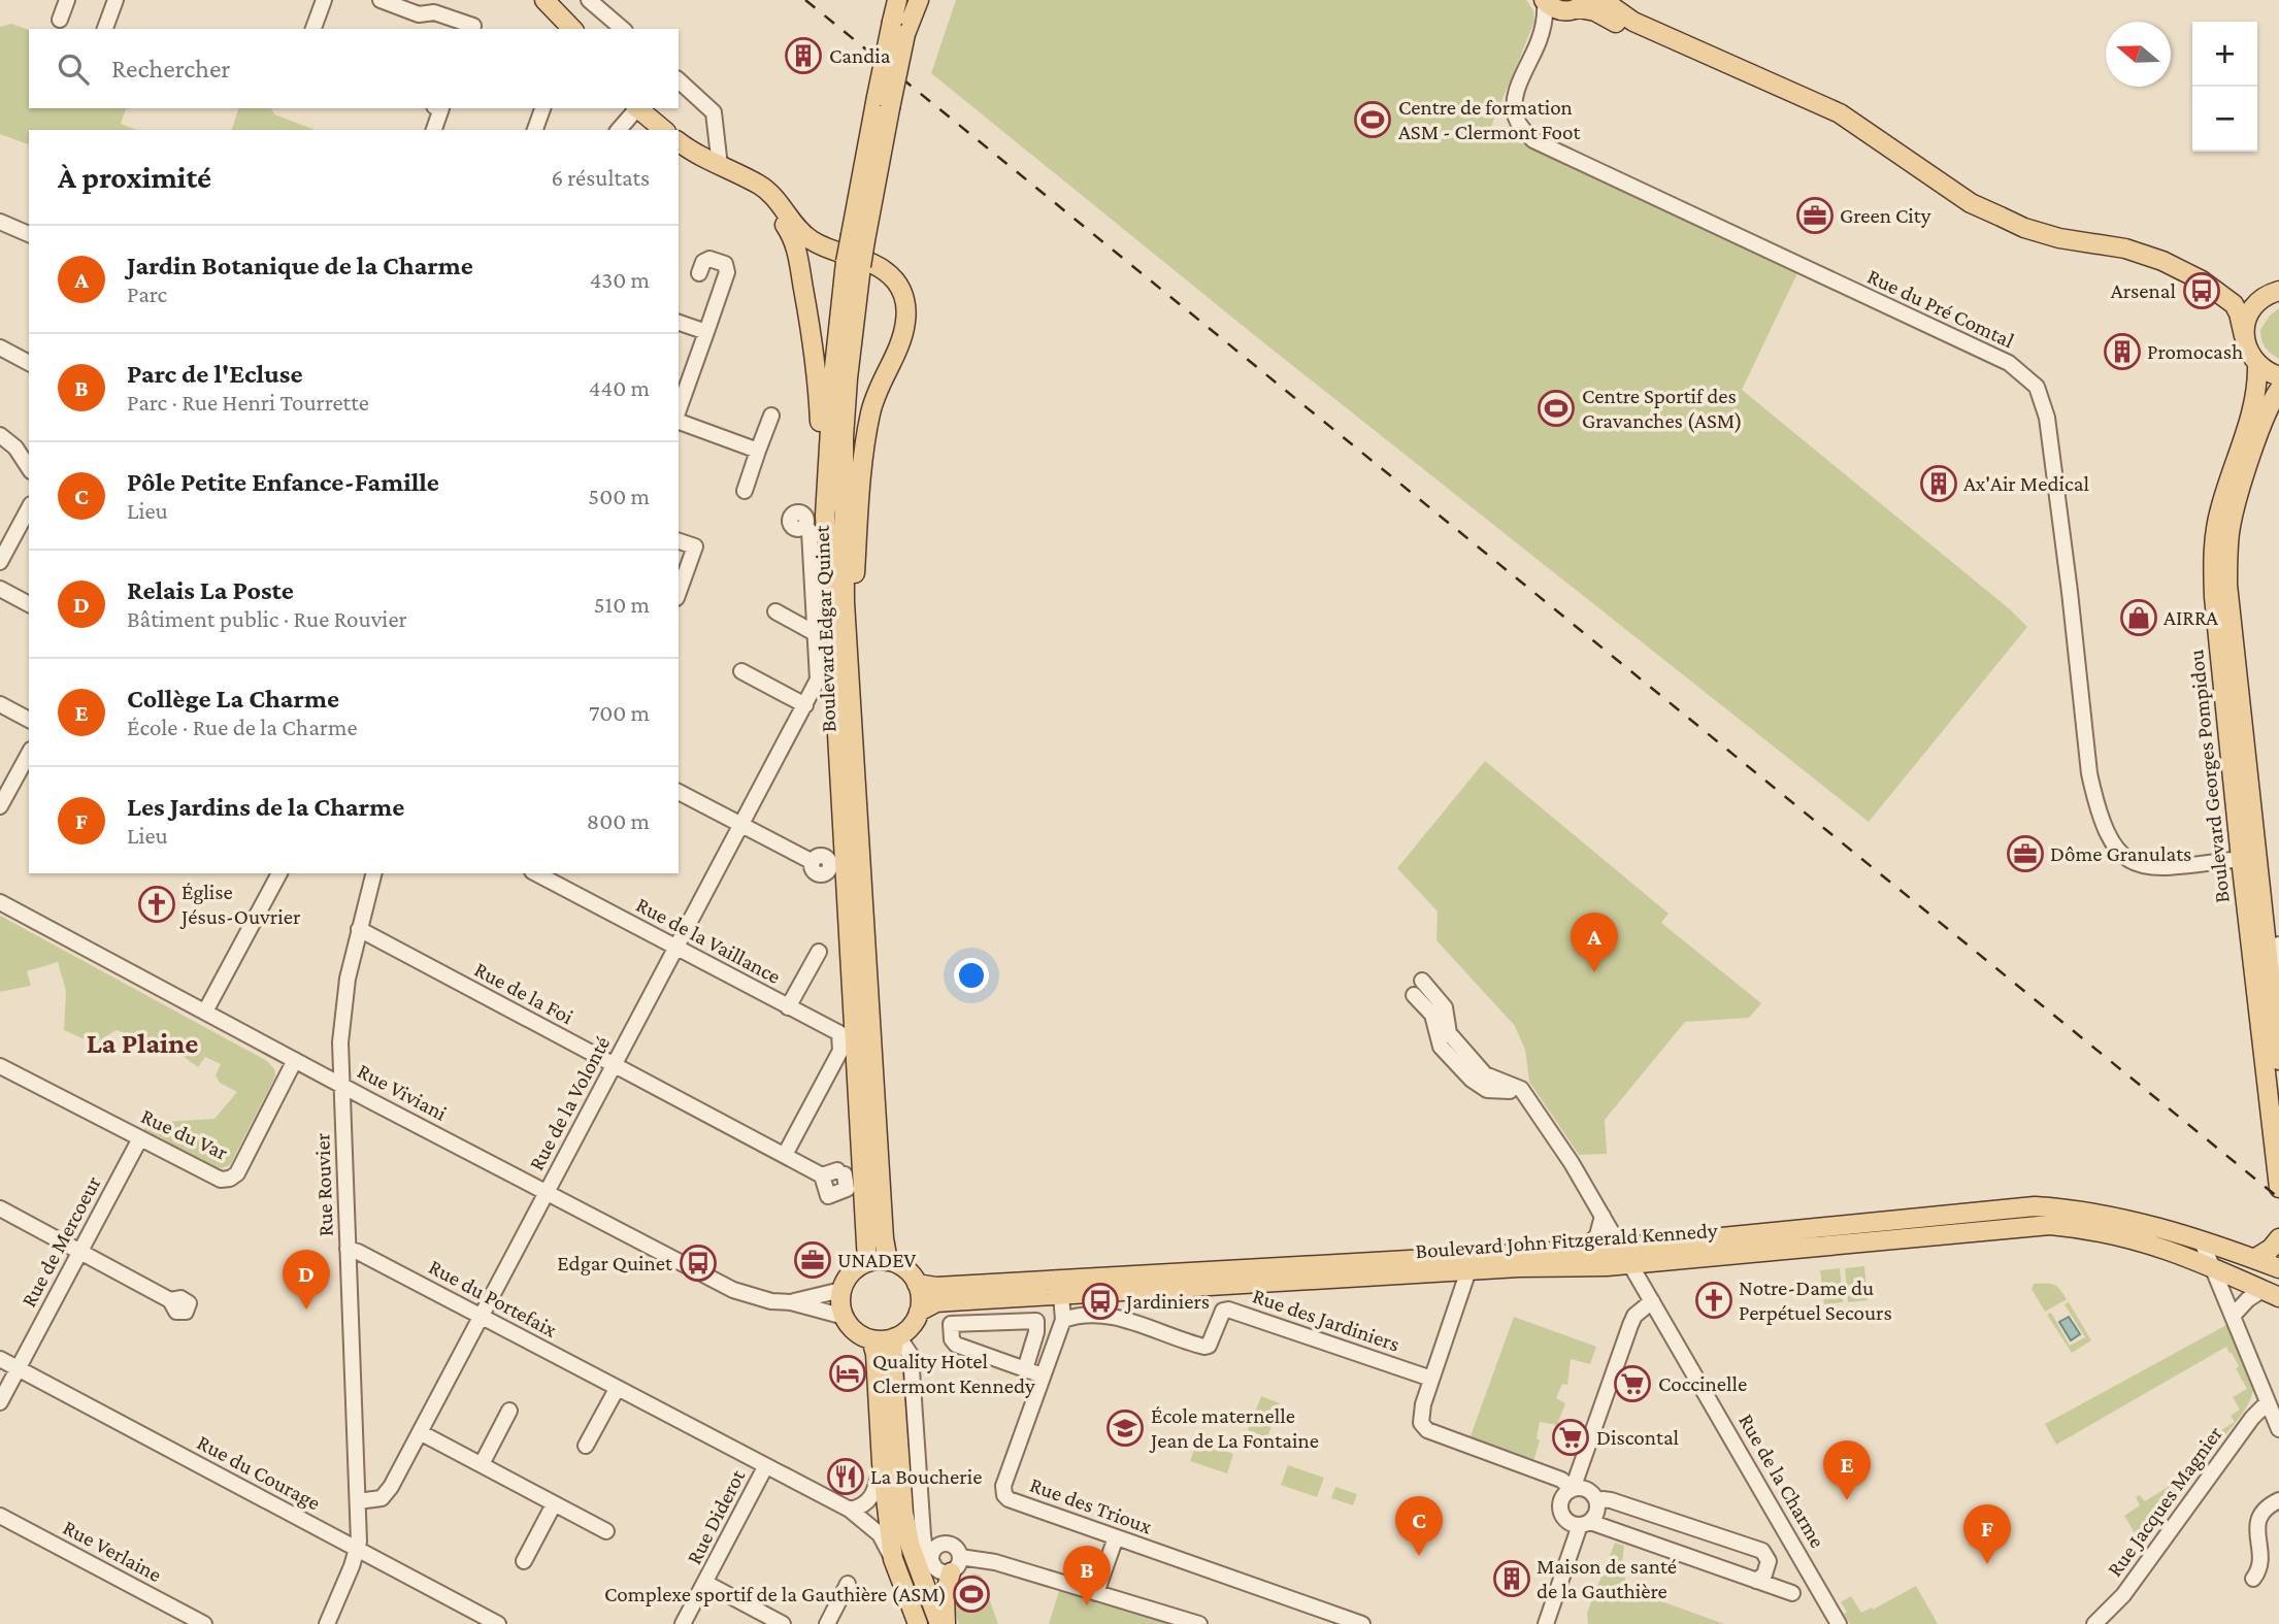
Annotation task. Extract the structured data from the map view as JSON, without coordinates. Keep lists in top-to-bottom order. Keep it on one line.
{"streets":{"main road":["Boulevard Edgar Quinet","Boulevard Georges Pompidou","Boulevard John Fitzgerald Kennedy"],"street":["Rue du Pré Comtal","Rue de la Vaillance","Rue de la Foi","Rue Viviani","Rue de la Volonté","Rue du Var","Rue Rouvier","Rue de Mercoeur","Rue du Portefaix","Rue des Jardiniers","Rue du Courage","Rue de la Charme","Rue Jacques Magnier","Rue des Trioux","Rue Diderot","Rue Verlaine"]},"crossings":[["Rue du Pré Comtal","Boulevard Georges Pompidou"],["Boulevard Edgar Quinet","Rue Viviani"],["Boulevard Edgar Quinet","Boulevard John Fitzgerald Kennedy"],["Rue de la Vaillance","Rue de la Foi"],["Rue de la Vaillance","Rue de la Volonté"],["Rue de la Foi","Rue de la Volonté"],["Rue de la Foi","Rue Rouvier"],["Rue Viviani","Rue de la Volonté"],["Rue Viviani","Rue du Var"],["Rue Viviani","Rue Rouvier"],["Rue Viviani","Boulevard John Fitzgerald Kennedy"],["Rue de la Volonté","Rue Rouvier"],["Rue de la Volonté","Rue du Portefaix"],["Rue du Var","Rue de Mercoeur"],["Rue Rouvier","Rue du Portefaix"],["Rue Rouvier","Rue du Courage"],["Boulevard John Fitzgerald Kennedy","Rue de la Charme"],["Boulevard John Fitzgerald Kennedy","Rue des Trioux"],["Rue de Mercoeur","Rue du Courage"],["Rue du Portefaix","Rue Diderot"],["Rue des Jardiniers","Rue des Trioux"]],"districts":["La Plaine"],"places":{"building":["Candia","Promocash","Ax'Air Medical","Maison de santé de la Gauthière"],"sports":["Centre de formation ASM - Clermont Foot","Centre Sportif des Gravanches (ASM)","Complexe sportif de la Gauthière (ASM)"],"office":["Green City","Dôme Granulats","UNADEV"],"bus stop":["Arsenal","Edgar Quinet","Jardiniers"],"shop":["AIRRA"],"church":["Église Jésus-Ouvrier","Notre-Dame du Perpétuel Secours"],"hotel":["Quality Hotel Clermont Kennedy"],"supermarket":["Coccinelle","Discontal"],"school or university":["École maternelle Jean de La Fontaine"],"restaurant":["La Boucherie"]},"north":"left","page":{"map_buttons":["+","−"],"search":"Rechercher","heading":["À proximité","6 résultats"],"list":[{"mark":"A","name":"Jardin Botanique de la Charme","note":"Parc","value":"430 m"},{"mark":"B","name":"Parc de l'Ecluse","note":"Parc · Rue Henri Tourrette","value":"440 m"},{"mark":"C","name":"Pôle Petite Enfance-Famille","note":"Lieu","value":"500 m"},{"mark":"D","name":"Relais La Poste","note":"Bâtiment public · Rue Rouvier","value":"510 m"},{"mark":"E","name":"Collège La Charme","note":"École · Rue de la Charme","value":"700 m"},{"mark":"F","name":"Les Jardins de la Charme","note":"Lieu","value":"800 m"}],"pins":["A","D","E","C","F","B"]}}
